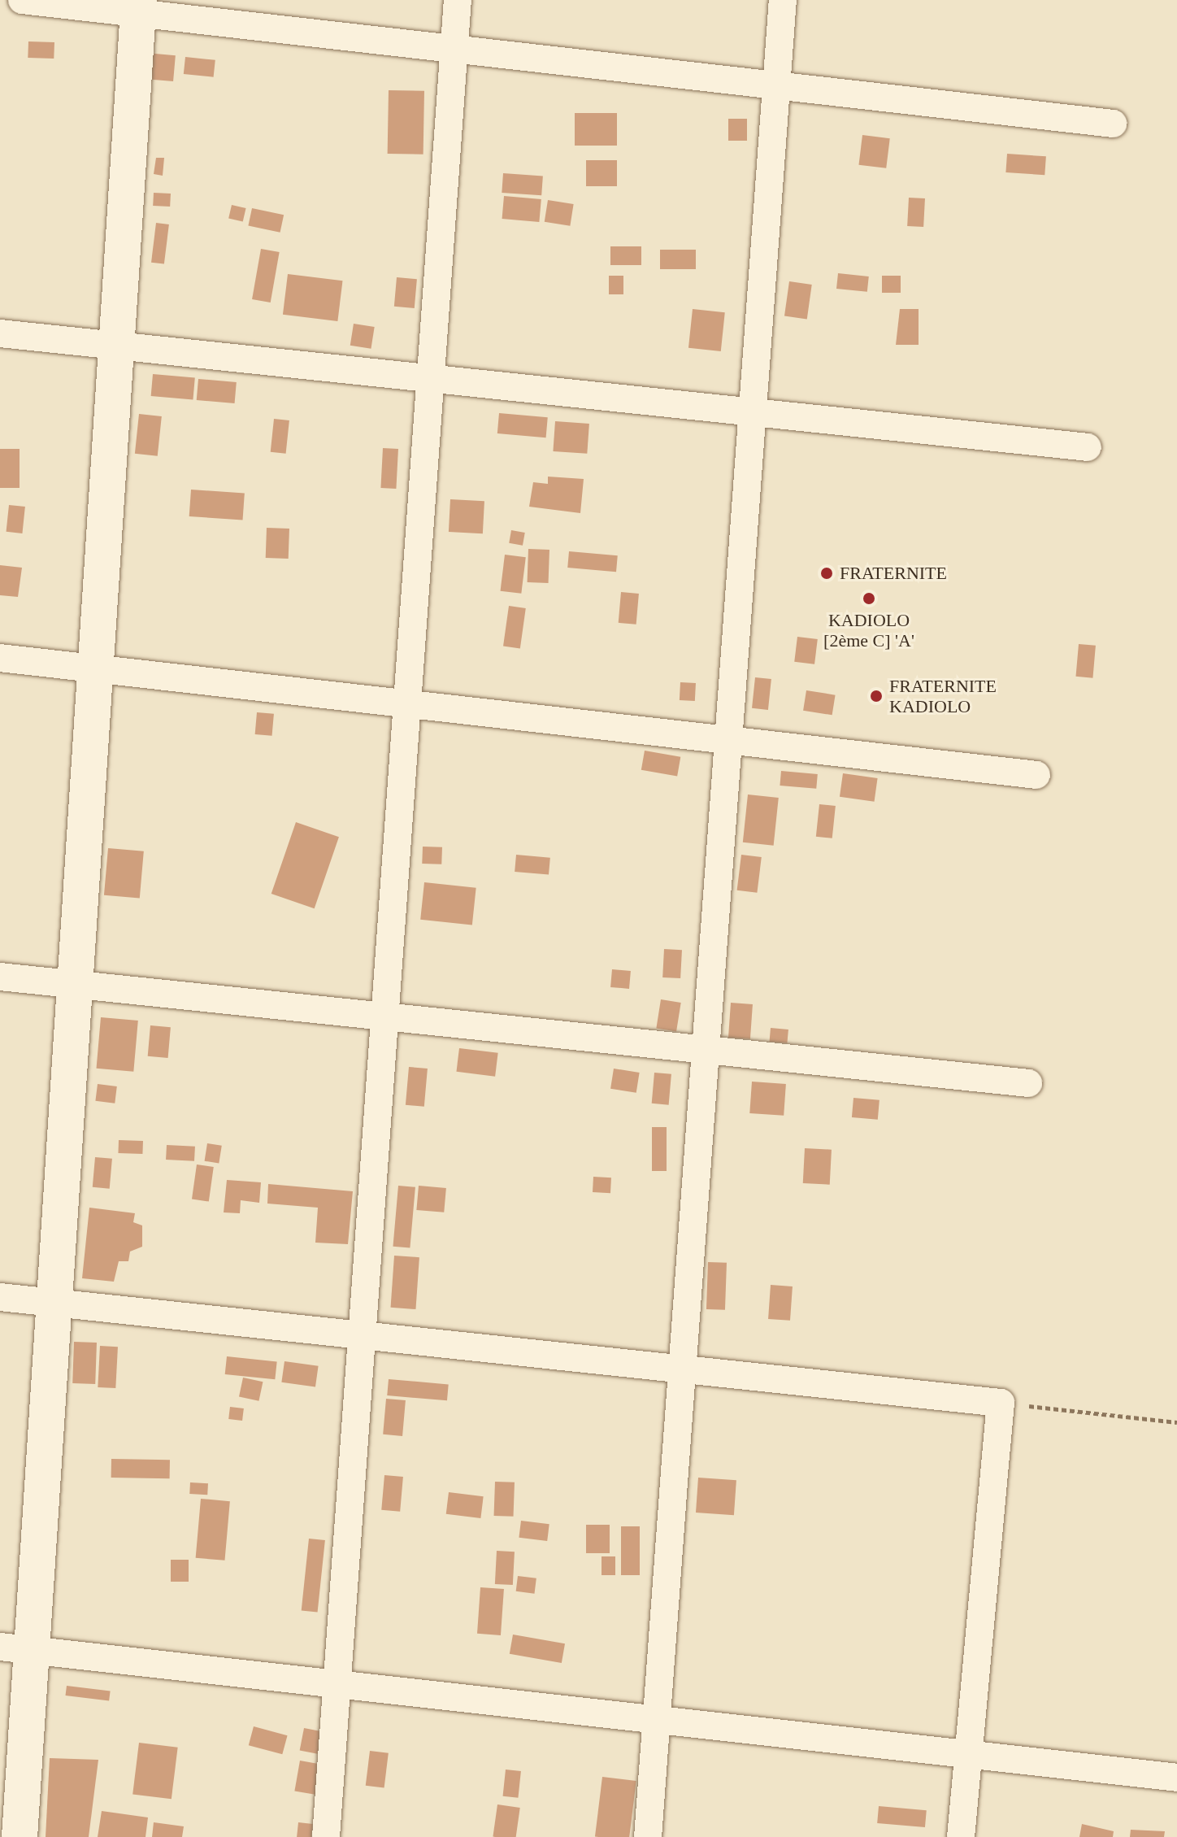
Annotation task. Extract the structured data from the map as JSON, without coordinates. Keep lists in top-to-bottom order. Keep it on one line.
{"places":["FRATERNITE","KADIOLO [2ème C] 'A'","FRATERNITE KADIOLO"]}
